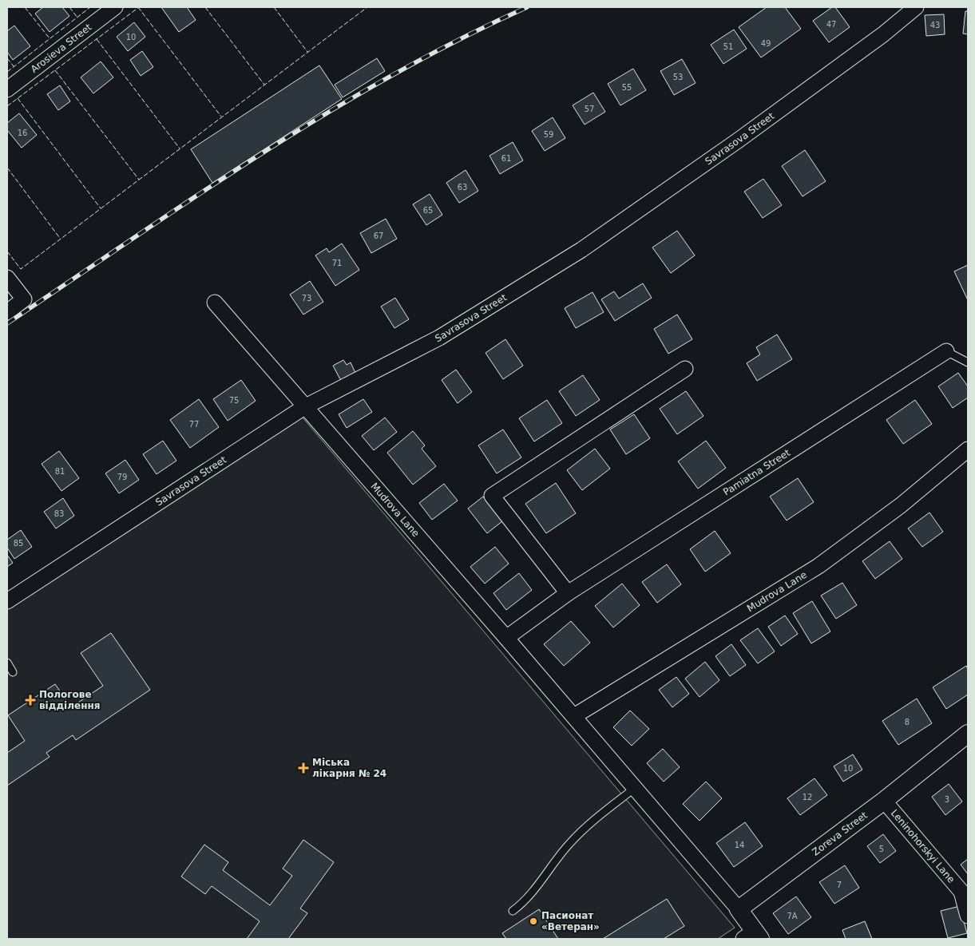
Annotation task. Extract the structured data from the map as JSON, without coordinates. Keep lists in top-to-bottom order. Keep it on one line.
{"streets":{"street":["Arosieva Street","Savrasova Street","Pamiatna Street","Mudrova Lane","Zoreva Street","Leninohorskyi Lane"]},"crossings":[["Savrasova Street","Mudrova Lane"],["Pamiatna Street","Mudrova Lane"],["Mudrova Lane","Zoreva Street"],["Zoreva Street","Leninohorskyi Lane"]],"places":{"health":["Пологове відділення","Міська лікарня № 24"],"other":["Пасионат «Ветеран»"]},"house_numbers":["47","43","10","49","51","53","55","57","16","59","61","63","65","67","71","73","75","77","81","79","83","85","8","10","12","3","14","5","7","7А"]}
